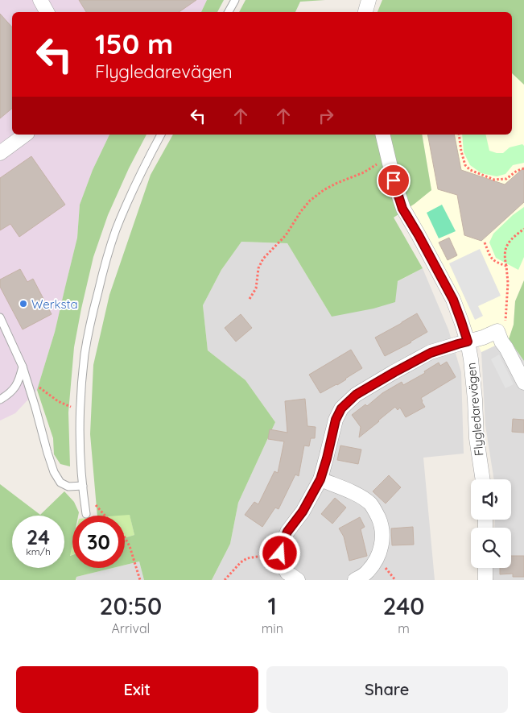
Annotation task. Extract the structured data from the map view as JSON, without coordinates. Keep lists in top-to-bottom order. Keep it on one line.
{"streets":{"street":["Flygledarevägen"]},"places":["Werksta"],"page":{"turn":["150 m","Flygledarevägen"],"speed":"24 km/h","limit":"30","eta":["20:50","Arrival","1","min","240","m"],"buttons":["Exit","Share"]}}
